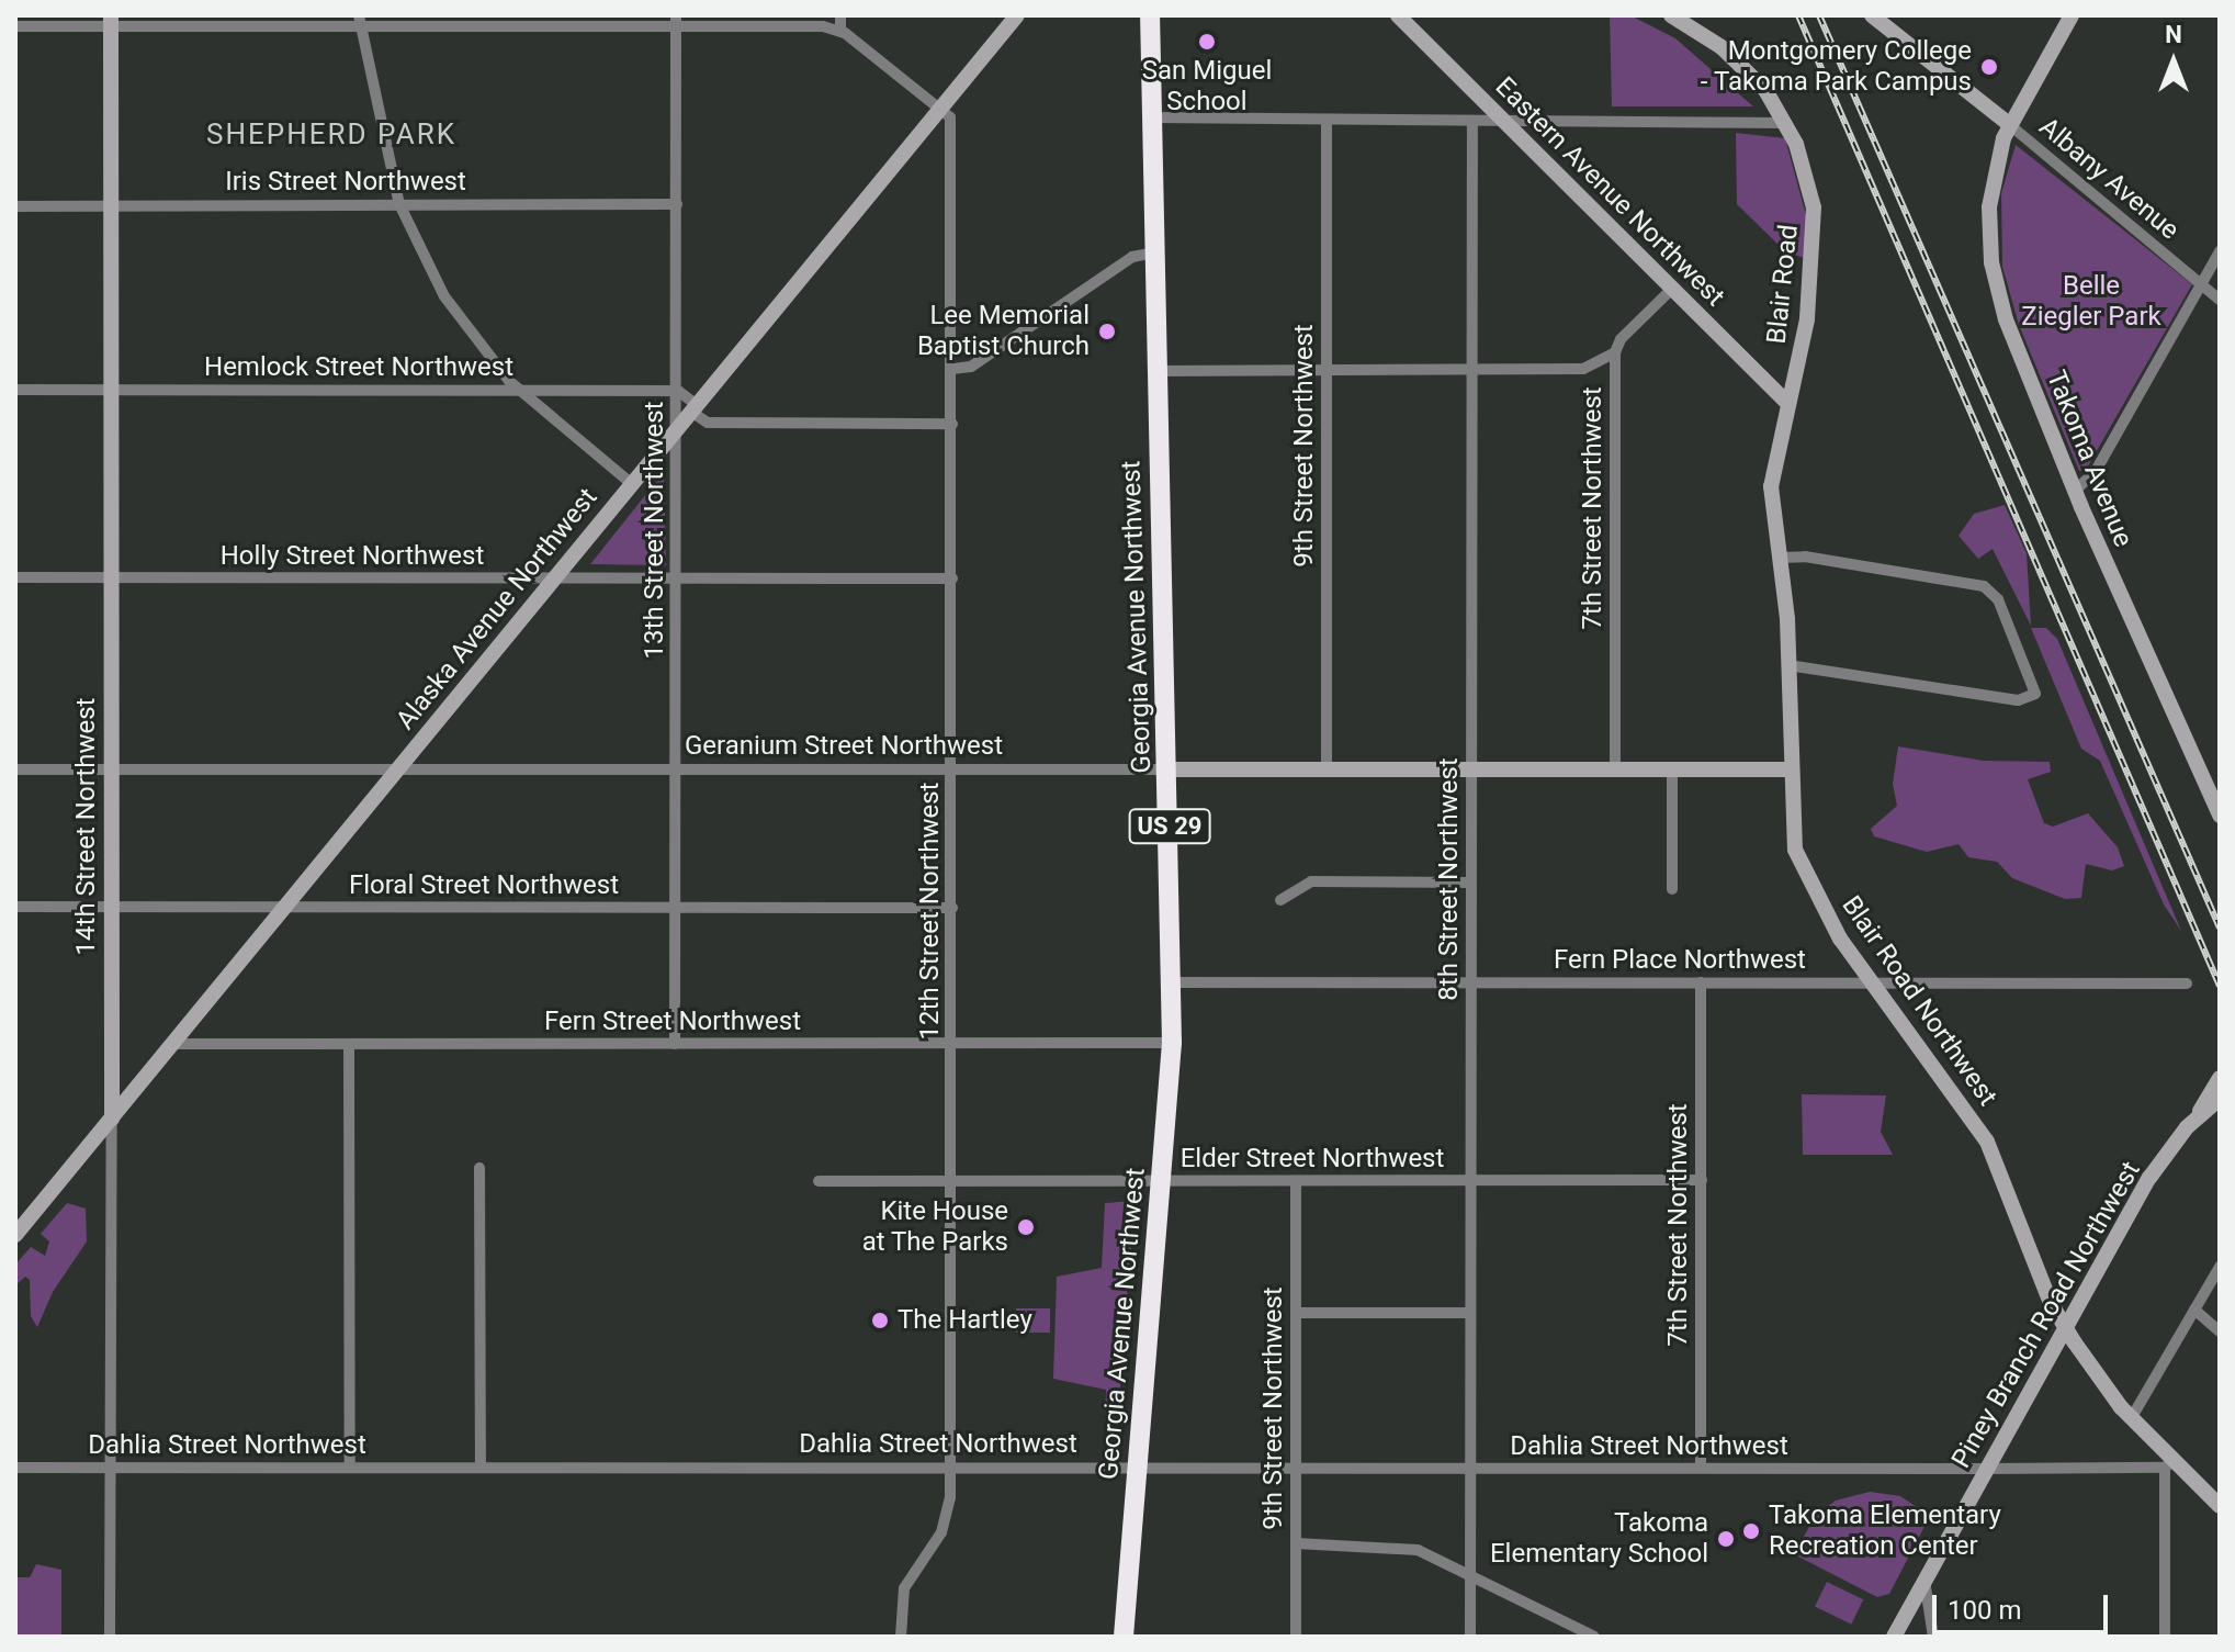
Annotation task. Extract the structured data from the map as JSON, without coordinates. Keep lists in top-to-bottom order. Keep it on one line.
{"streets":{"highway":["Georgia Avenue Northwest","US 29"],"main road":["Eastern Avenue Northwest","Blair Road","Takoma Avenue","Alaska Avenue Northwest","Geranium Street Northwest","14th Street Northwest","Blair Road Northwest","Piney Branch Road Northwest"],"street":["Albany Avenue","Iris Street Northwest","Hemlock Street Northwest","9th Street Northwest","7th Street Northwest","13th Street Northwest","Holly Street Northwest","8th Street Northwest","Floral Street Northwest","12th Street Northwest","Fern Place Northwest","Fern Street Northwest","Elder Street Northwest","Dahlia Street Northwest"]},"crossings":[["Albany Avenue","Takoma Avenue"],["Iris Street Northwest","13th Street Northwest"],["Iris Street Northwest","14th Street Northwest"],["Eastern Avenue Northwest","Blair Road"],["Eastern Avenue Northwest","Blair Road Northwest"],["Blair Road","Blair Road Northwest"],["Hemlock Street Northwest","13th Street Northwest"],["Hemlock Street Northwest","14th Street Northwest"],["9th Street Northwest","Geranium Street Northwest"],["9th Street Northwest","Elder Street Northwest"],["9th Street Northwest","Dahlia Street Northwest"],["7th Street Northwest","Geranium Street Northwest"],["7th Street Northwest","Fern Place Northwest"],["7th Street Northwest","Elder Street Northwest"],["7th Street Northwest","Dahlia Street Northwest"],["13th Street Northwest","Holly Street Northwest"],["13th Street Northwest","Alaska Avenue Northwest"],["13th Street Northwest","Geranium Street Northwest"],["13th Street Northwest","Floral Street Northwest"],["13th Street Northwest","Fern Street Northwest"],["Holly Street Northwest","Alaska Avenue Northwest"],["Holly Street Northwest","14th Street Northwest"],["Holly Street Northwest","12th Street Northwest"],["Alaska Avenue Northwest","Geranium Street Northwest"],["Alaska Avenue Northwest","14th Street Northwest"],["Alaska Avenue Northwest","Floral Street Northwest"],["Alaska Avenue Northwest","12th Street Northwest"],["Alaska Avenue Northwest","Fern Street Northwest"],["Georgia Avenue Northwest","Geranium Street Northwest"],["Georgia Avenue Northwest","Fern Place Northwest"],["Georgia Avenue Northwest","Fern Street Northwest"],["Georgia Avenue Northwest","Elder Street Northwest"],["Georgia Avenue Northwest","Dahlia Street Northwest"],["Geranium Street Northwest","14th Street Northwest"],["Geranium Street Northwest","8th Street Northwest"],["Geranium Street Northwest","12th Street Northwest"],["Geranium Street Northwest","Blair Road Northwest"],["14th Street Northwest","Floral Street Northwest"],["14th Street Northwest","Dahlia Street Northwest"],["8th Street Northwest","Fern Place Northwest"],["8th Street Northwest","Elder Street Northwest"],["8th Street Northwest","Dahlia Street Northwest"],["Floral Street Northwest","12th Street Northwest"],["12th Street Northwest","Fern Street Northwest"],["12th Street Northwest","Elder Street Northwest"],["12th Street Northwest","Dahlia Street Northwest"],["Fern Place Northwest","Blair Road Northwest"],["Blair Road Northwest","Piney Branch Road Northwest"],["Blair Road Northwest","Dahlia Street Northwest"],["Piney Branch Road Northwest","Dahlia Street Northwest"]],"districts":["SHEPHERD PARK"],"parks":["Belle Ziegler Park"],"places":["San Miguel School","Montgomery College - Takoma Park Campus","Lee Memorial Baptist Church","Kite House at The Parks","The Hartley","Takoma Elementary Recreation Center","Takoma Elementary School"],"scale_bar":"100 m","north":"top"}
